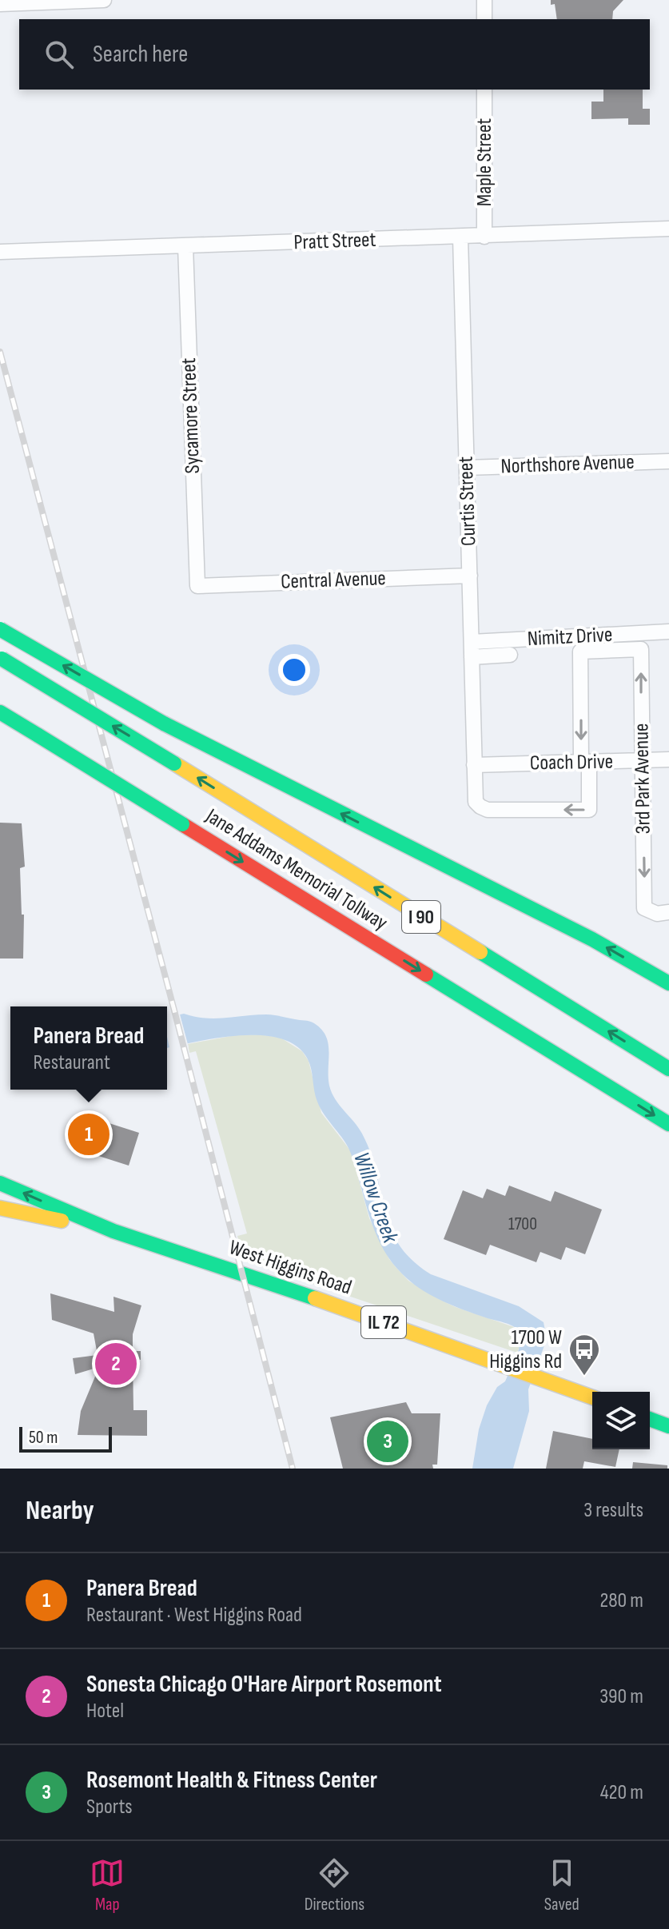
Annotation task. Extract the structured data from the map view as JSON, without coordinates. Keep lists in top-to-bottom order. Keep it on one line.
{"streets":{"main road":["Jane Addams Memorial Tollway","I 90","West Higgins Road","IL 72"],"street":["Maple Street","Pratt Street","Sycamore Street","Northshore Avenue","Curtis Street","Central Avenue","Nimitz Drive","Coach Drive","3rd Park Avenue"]},"crossings":[["Maple Street","Pratt Street"],["Pratt Street","Sycamore Street"],["Pratt Street","Curtis Street"],["Sycamore Street","Central Avenue"],["Northshore Avenue","Curtis Street"],["Curtis Street","Central Avenue"],["Curtis Street","Nimitz Drive"],["Curtis Street","Coach Drive"],["Curtis Street","3rd Park Avenue"],["Coach Drive","3rd Park Avenue"]],"water":["Willow Creek"],"places":{"bus stop":["1700 W Higgins Rd"]},"house_numbers":["1700"],"scale_bar":"50 m","page":{"search":"Search here","popup":["Panera Bread","Restaurant"],"pins":["1","2","3"],"scale":"50 m","heading":["Nearby","3 results"],"list":[{"mark":"1","name":"Panera Bread","note":"Restaurant · West Higgins Road","value":"280 m"},{"mark":"2","name":"Sonesta Chicago O'Hare Airport Rosemont","note":"Hotel","value":"390 m"},{"mark":"3","name":"Rosemont Health & Fitness Center","note":"Sports","value":"420 m"}],"nav":["Map","Directions","Saved"]}}
